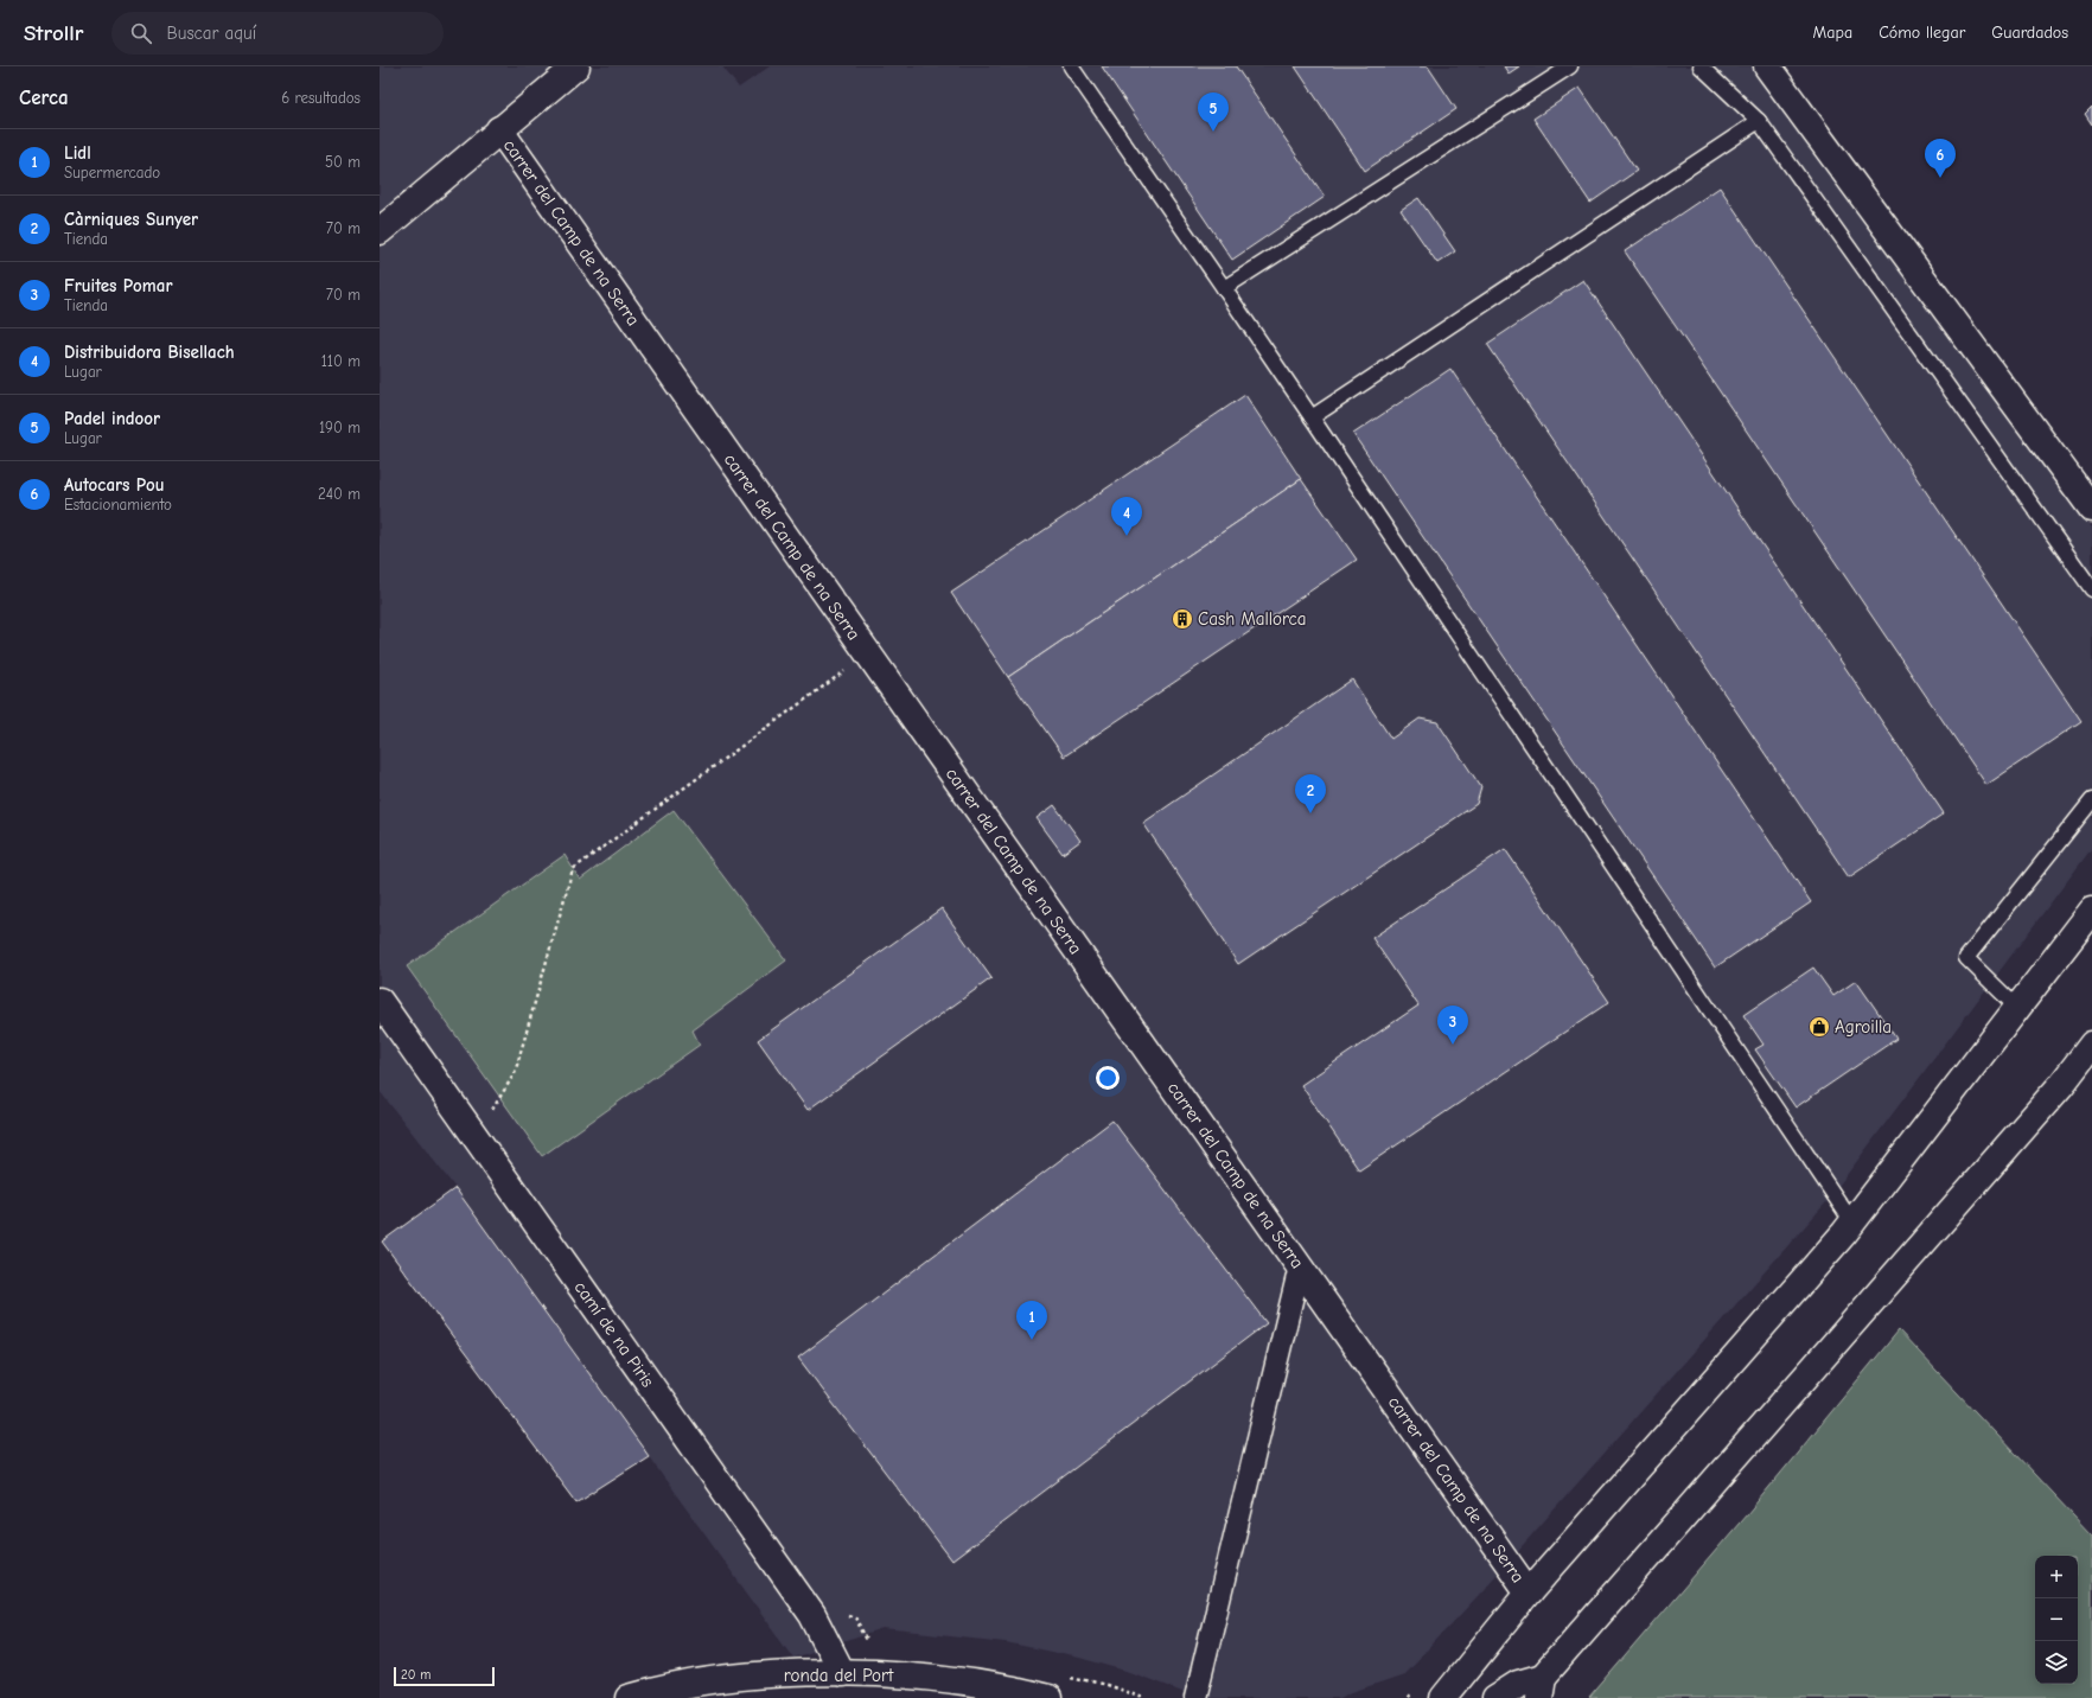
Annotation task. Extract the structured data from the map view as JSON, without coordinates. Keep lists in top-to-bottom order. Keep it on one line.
{"streets":{"street":["carrer del Camp de na Serra","camí de na Piris","ronda del Port"]},"crossings":[["camí de na Piris","ronda del Port"]],"places":{"building":["Cash Mallorca"],"shop":["Agroilla"]},"scale_bar":"20 m","page":{"header":"Strollr","search":"Buscar aquí","nav":["Mapa","Cómo llegar","Guardados"],"heading":["Cerca","6 resultados"],"pins":["5","6","4","2","3","1"],"list":[{"mark":"1","name":"Lidl","note":"Supermercado","value":"50 m"},{"mark":"2","name":"Càrniques Sunyer","note":"Tienda","value":"70 m"},{"mark":"3","name":"Fruites Pomar","note":"Tienda","value":"70 m"},{"mark":"4","name":"Distribuidora Bisellach","note":"Lugar","value":"110 m"},{"mark":"5","name":"Padel indoor","note":"Lugar","value":"190 m"},{"mark":"6","name":"Autocars Pou","note":"Estacionamiento","value":"240 m"}],"map_buttons":["+","−"],"scale":"20 m"}}
